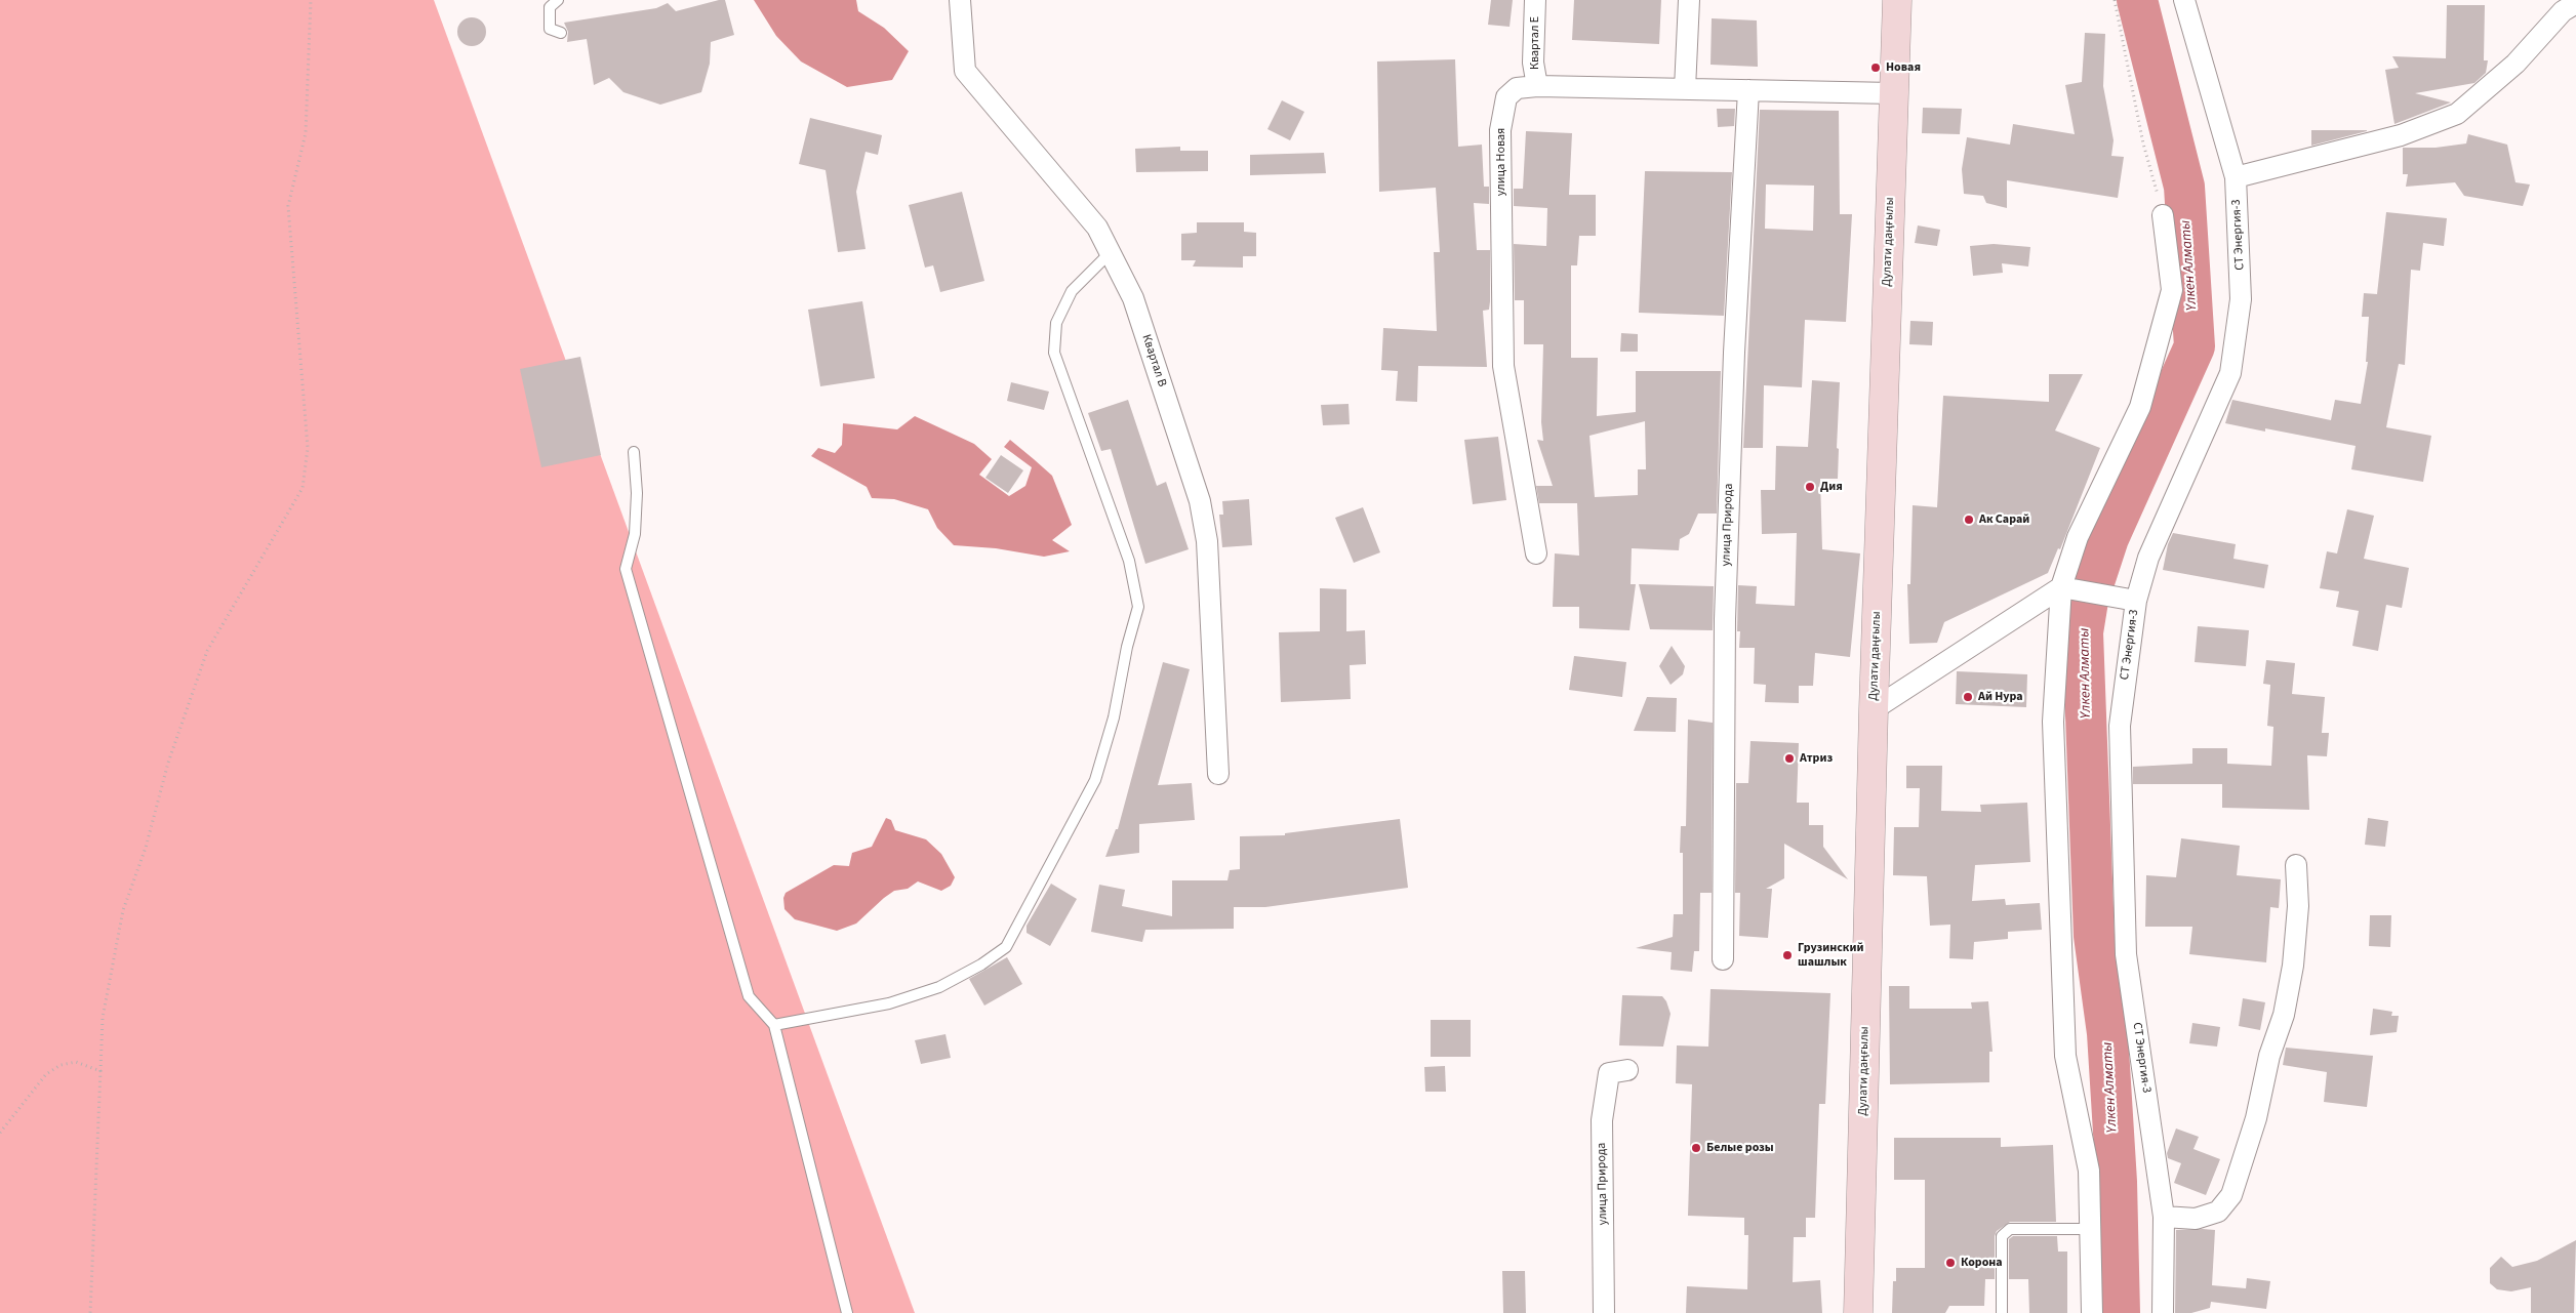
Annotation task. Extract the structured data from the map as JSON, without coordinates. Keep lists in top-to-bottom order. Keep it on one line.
{"streets":{"main road":["Дулати даңғылы"],"street":["Квартал Е","улица Новая","СТ Энергия-3","Квартал В","улица Природа"]},"crossings":[["Квартал Е","улица Новая"],["улица Новая","Дулати даңғылы"],["улица Новая","улица Природа"]],"water":["Үлкен Алматы"],"places":["Новая","Дия","Ак Сарай","Ай Нура","Атриз","Грузинский шашлык","Белые розы","Корона"]}
